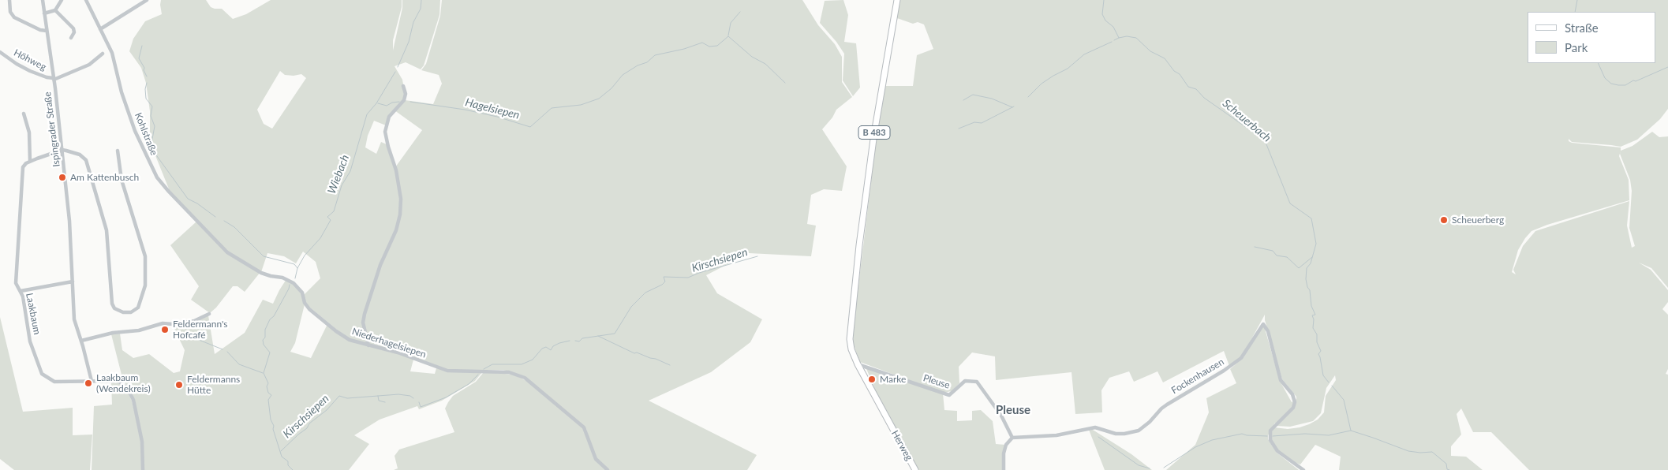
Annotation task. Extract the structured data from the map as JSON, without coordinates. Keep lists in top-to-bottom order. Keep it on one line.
{"streets":{"main road":["B 483","Herweg"],"street":["Höhweg","Ispingrader Straße","Kohlstraße","Laakbaum","Niederhagelsiepen","Fockenhausen","Pleuse"]},"crossings":[["Höhweg","Ispingrader Straße"],["Ispingrader Straße","Laakbaum"],["B 483","Pleuse"],["B 483","Herweg"],["Kohlstraße","Niederhagelsiepen"],["Fockenhausen","Pleuse"],["Pleuse","Herweg"]],"districts":["Pleuse"],"water":["Hagelsiepen","Scheuerbach","Wiebach","Kirschsiepen"],"places":["Am Kattenbusch","Scheuerberg","Feldermann's Hofcafé","Marke","Laakbaum (Wendekreis)","Feldermanns Hütte"],"legend":["Straße","Park"]}
